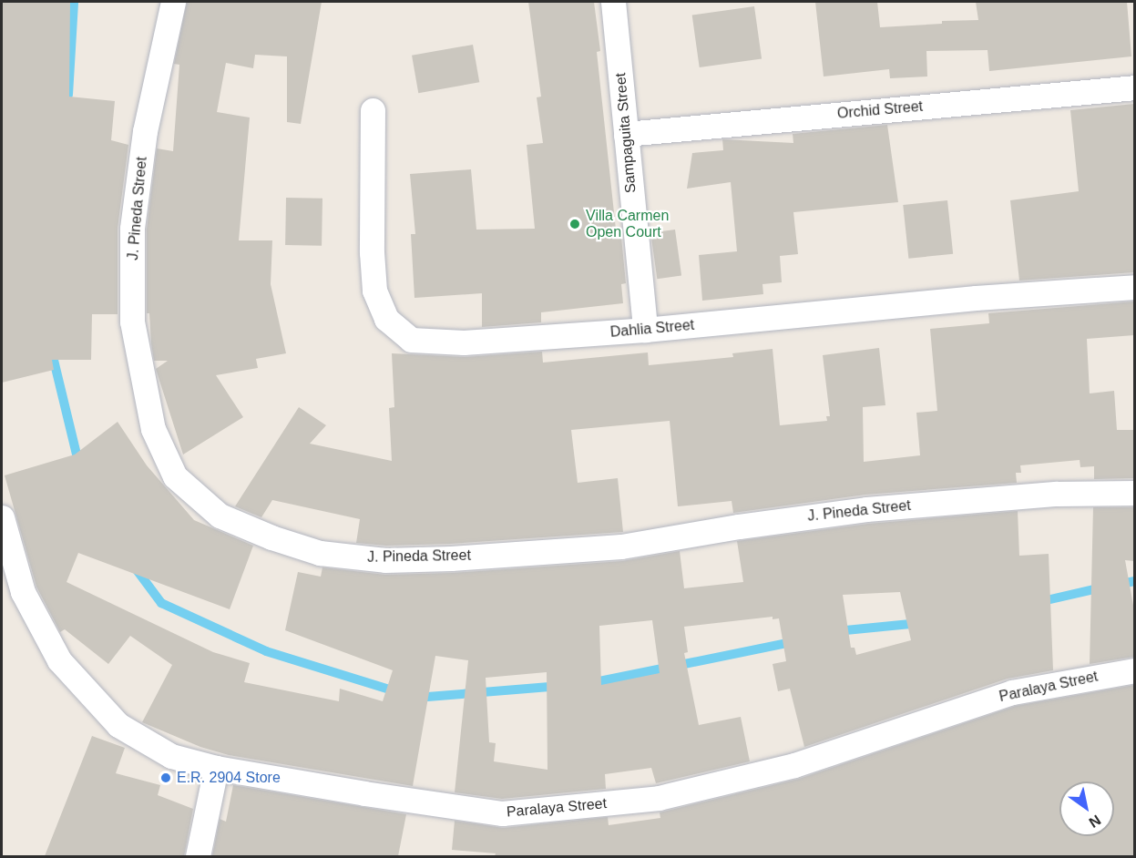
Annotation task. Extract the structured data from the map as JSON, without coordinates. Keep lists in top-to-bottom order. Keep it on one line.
{"streets":{"street":["Orchid Street","Sampaguita Street","J. Pineda Street","Dahlia Street","Paralaya Street"]},"crossings":[["Orchid Street","Sampaguita Street"],["Sampaguita Street","Dahlia Street"]],"places":["Villa Carmen Open Court","E.R. 2904 Store"],"north":"bottom right"}
